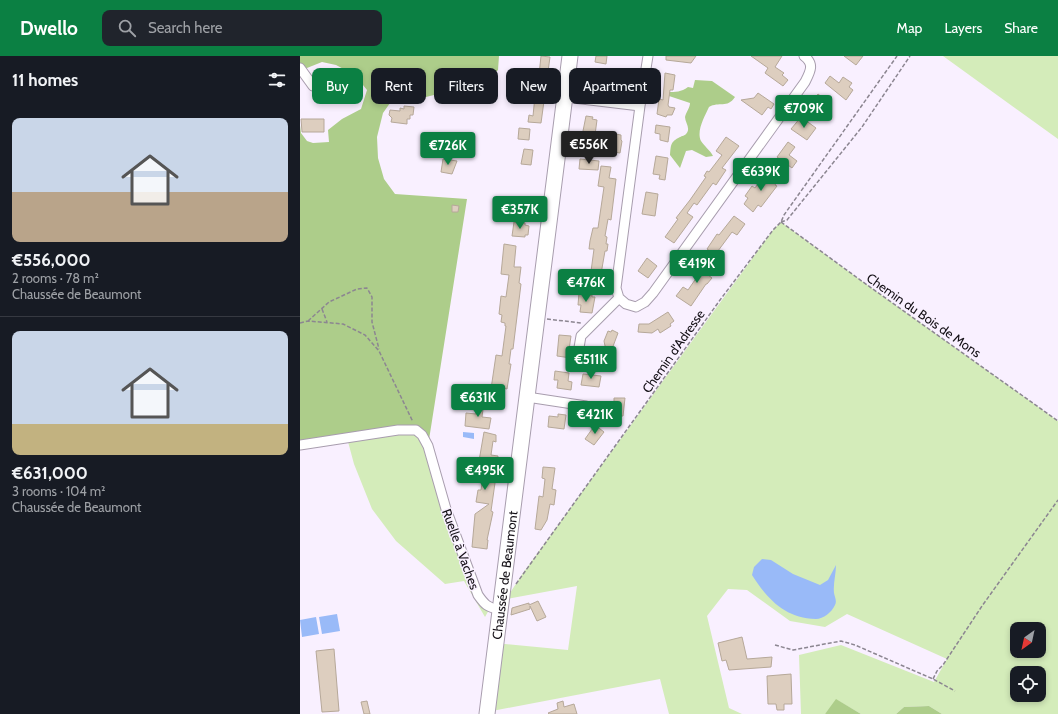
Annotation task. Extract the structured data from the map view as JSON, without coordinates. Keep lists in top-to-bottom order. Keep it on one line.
{"streets":{"main road":["Chaussée de Beaumont"],"street":["Ruelle à Vaches"],"path":["Chemin du Bois de Mons","Chemin d'Adresse"]},"crossings":[["Chemin du Bois de Mons","Chemin d'Adresse"],["Ruelle à Vaches","Chaussée de Beaumont"]],"north":"bottom left","page":{"header":"Dwello","search":"Search here","nav":["Map","Layers","Share"],"heading":"11 homes","chip":["Buy","Rent","Filters","New","Apartment"],"price":["€709K","€556K","€726K","€639K","€357K","€419K","€476K","€511K","€631K","€421K","€495K"],"list":[{"name":"€556,000","note":"2 rooms · 78 m² · Chaussée de Beaumont"},{"name":"€631,000","note":"3 rooms · 104 m² · Chaussée de Beaumont"}]}}
